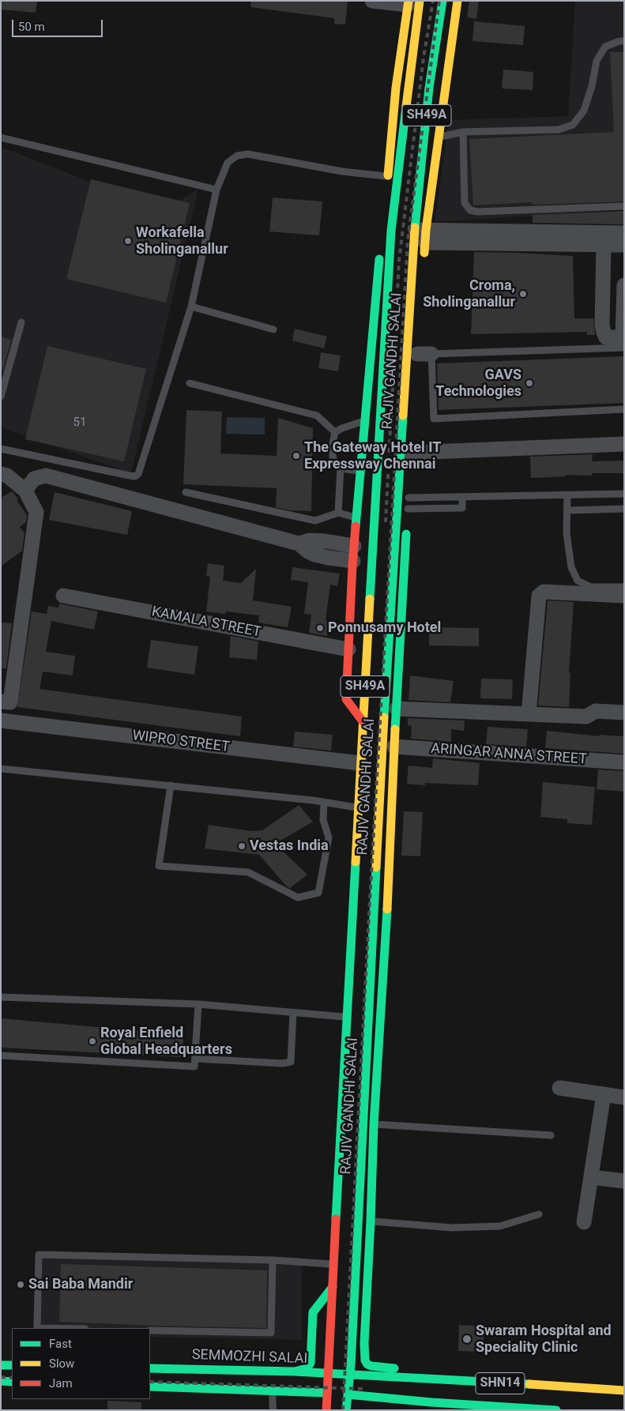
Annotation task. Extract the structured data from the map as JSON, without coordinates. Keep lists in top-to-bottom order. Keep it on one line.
{"streets":{"main road":["SH49A","RAJIV GANDHI SALAI","SEMMOZHI SALAI","SHN14"],"street":["KAMALA STREET","WIPRO STREET","ARINGAR ANNA STREET"]},"crossings":[["RAJIV GANDHI SALAI","WIPRO STREET"],["RAJIV GANDHI SALAI","SEMMOZHI SALAI"],["RAJIV GANDHI SALAI","SHN14"],["SEMMOZHI SALAI","SHN14"]],"places":["Workafella Sholinganallur","Croma, Sholinganallur","GAVS Technologies","The Gateway Hotel IT Expressway Chennai","Ponnusamy Hotel","Vestas India","Royal Enfield Global Headquarters","Sai Baba Mandir","Swaram Hospital and Speciality Clinic"],"house_numbers":["51"],"legend":["Fast","Slow","Jam"],"scale_bar":"50 m"}
